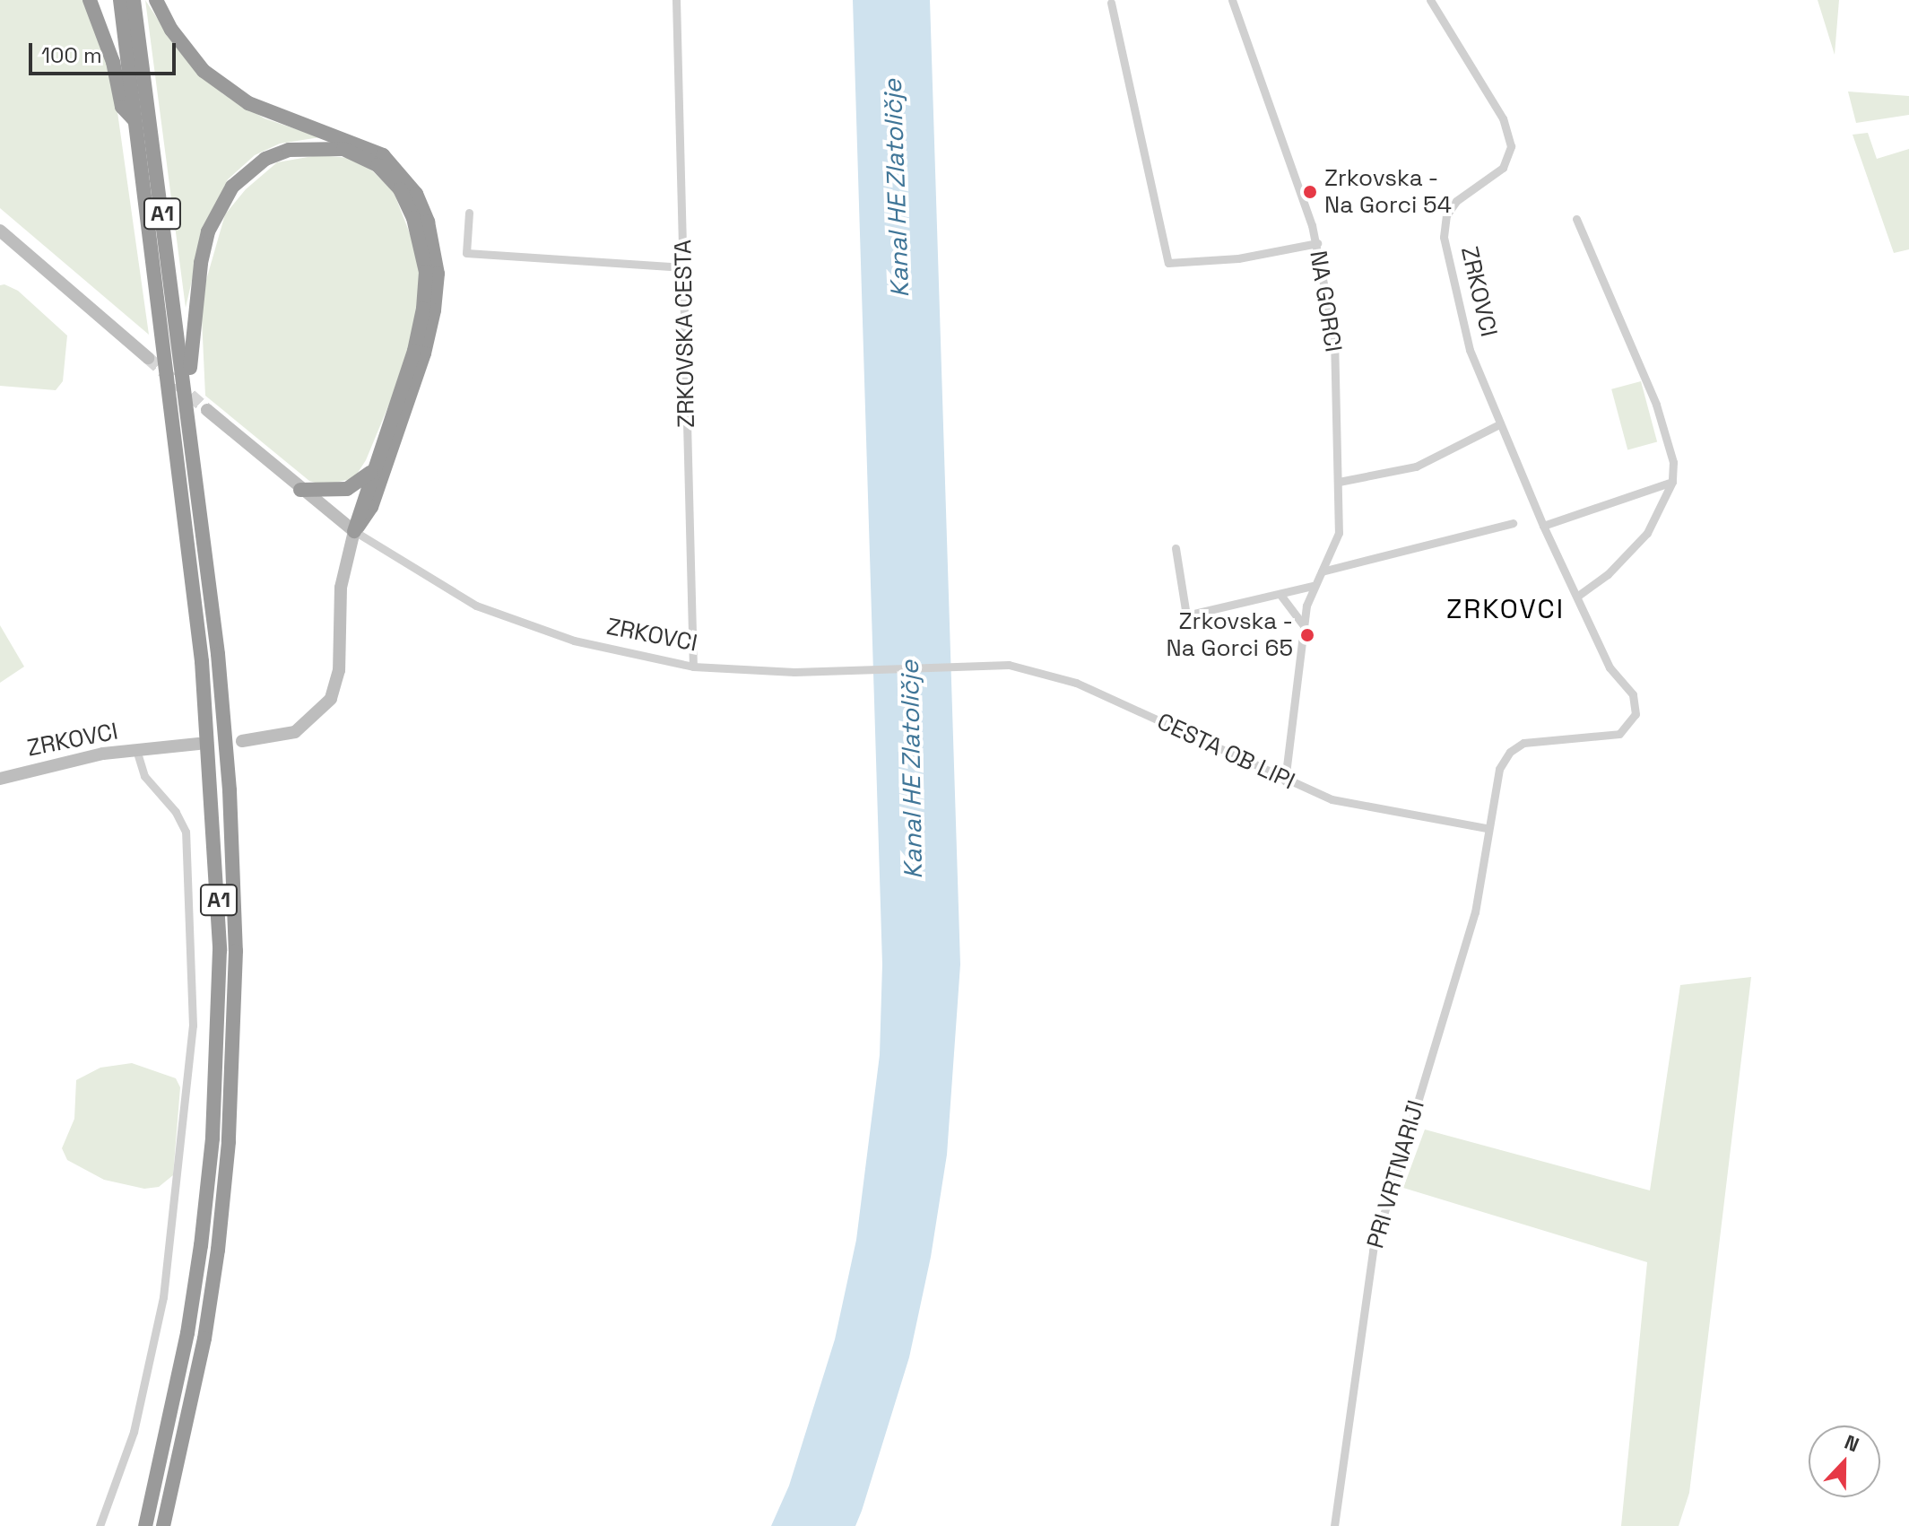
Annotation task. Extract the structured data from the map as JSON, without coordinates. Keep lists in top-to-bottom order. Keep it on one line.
{"streets":{"highway":["A1"],"street":["ZRKOVCI","NA GORCI","ZRKOVSKA CESTA","CESTA OB LIPI","PRI VRTNARIJI"]},"crossings":[["ZRKOVCI","ZRKOVSKA CESTA"],["ZRKOVCI","CESTA OB LIPI"],["ZRKOVCI","PRI VRTNARIJI"],["NA GORCI","CESTA OB LIPI"],["CESTA OB LIPI","PRI VRTNARIJI"]],"districts":["ZRKOVCI"],"water":["Kanal HE Zlatoličje"],"places":["Zrkovska - Na Gorci 54","Zrkovska - Na Gorci 65"],"scale_bar":"100 m","north":"top"}
